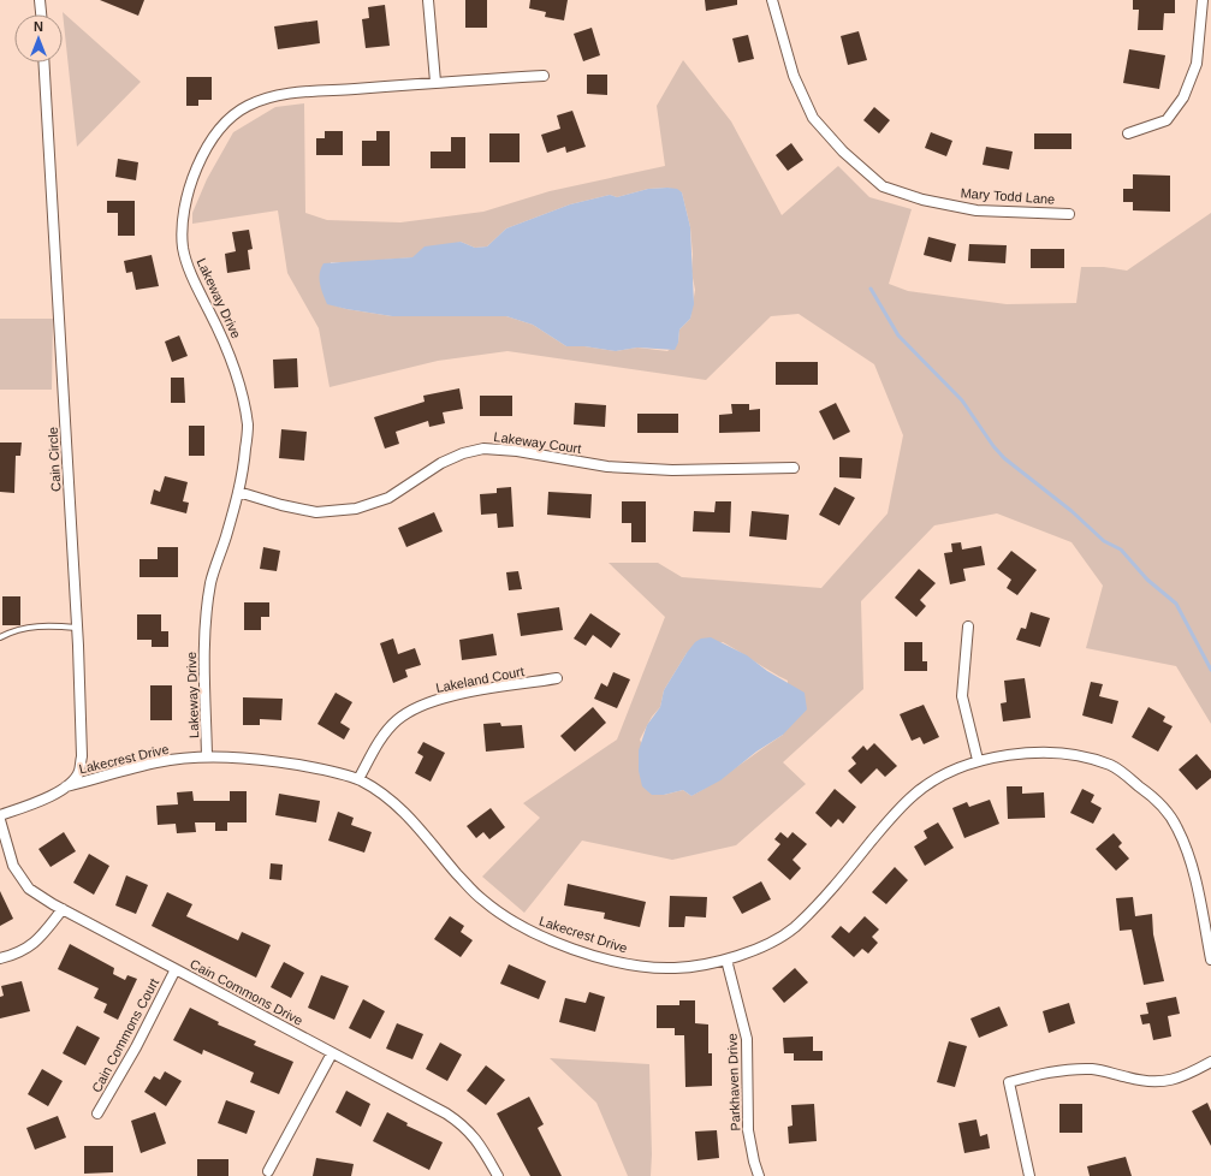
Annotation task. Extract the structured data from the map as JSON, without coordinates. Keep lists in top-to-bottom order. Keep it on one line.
{"streets":{"street":["Mary Todd Lane","Lakeway Drive","Lakeway Court","Cain Circle","Lakeland Court","Lakecrest Drive","Cain Commons Drive","Cain Commons Court","Parkhaven Drive"]},"crossings":[["Lakeway Drive","Lakeway Court"],["Lakeway Drive","Lakecrest Drive"],["Cain Circle","Lakecrest Drive"],["Lakeland Court","Lakecrest Drive"],["Lakecrest Drive","Parkhaven Drive"],["Cain Commons Drive","Cain Commons Court"]],"north":"top"}
